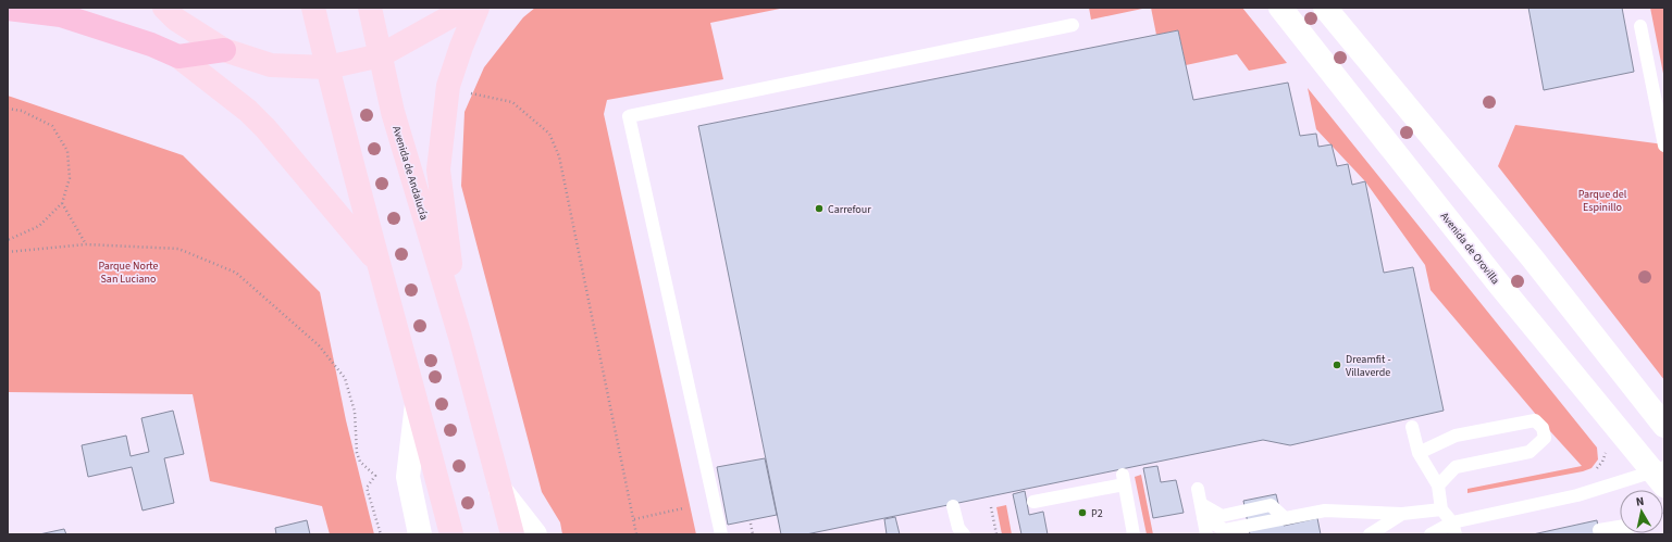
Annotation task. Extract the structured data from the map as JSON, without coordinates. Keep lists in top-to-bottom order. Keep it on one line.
{"streets":{"main road":["Avenida de Andalucía"],"street":["Avenida de Orovilla"]},"parks":["Parque del Espinillo","Parque Norte San Luciano"],"places":["Carrefour","Dreamfit - Villaverde","P2"],"north":"top"}
